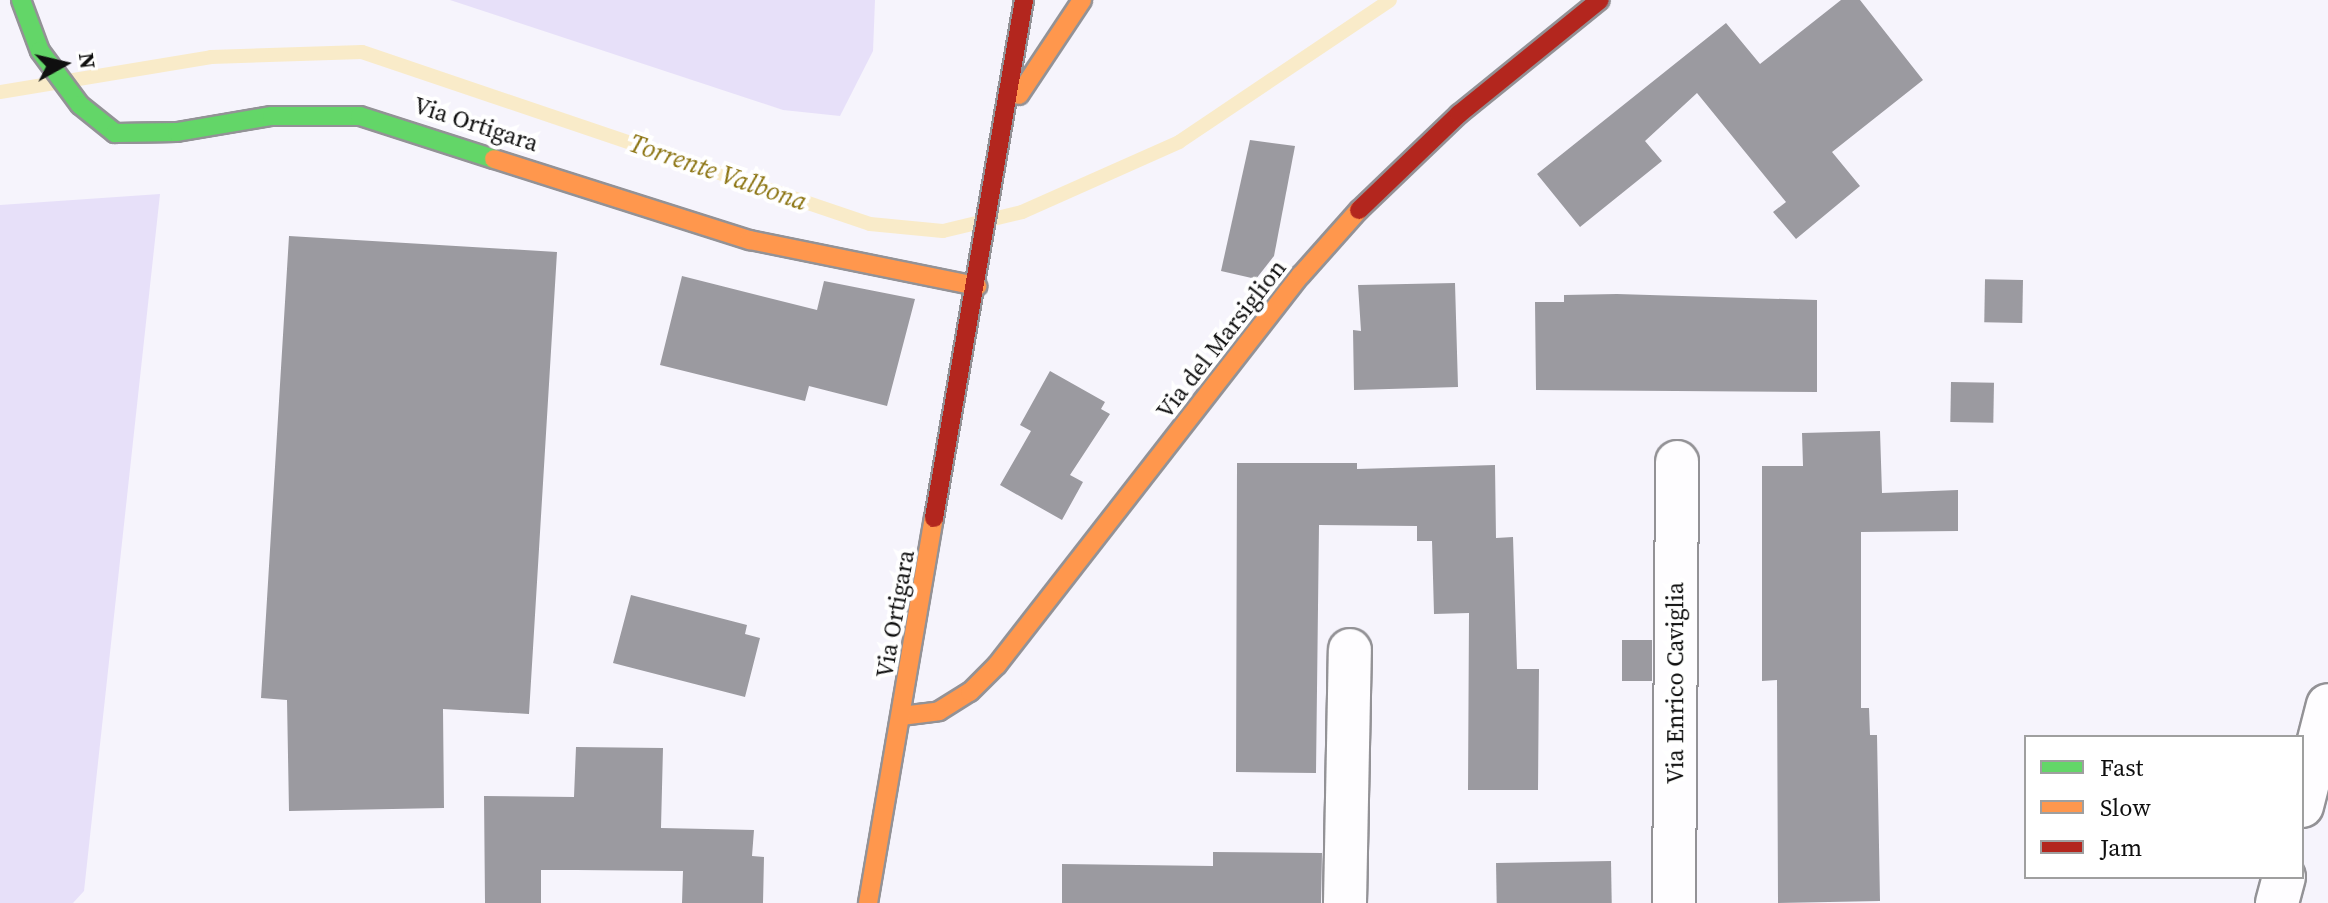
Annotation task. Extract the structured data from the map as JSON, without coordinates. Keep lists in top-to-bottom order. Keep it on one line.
{"streets":{"street":["Via Ortigara","Via del Marsiglion","Via Enrico Caviglia"]},"crossings":[["Via Ortigara","Via del Marsiglion"]],"water":["Torrente Valbona"],"legend":["Fast","Slow","Jam"],"north":"right"}
